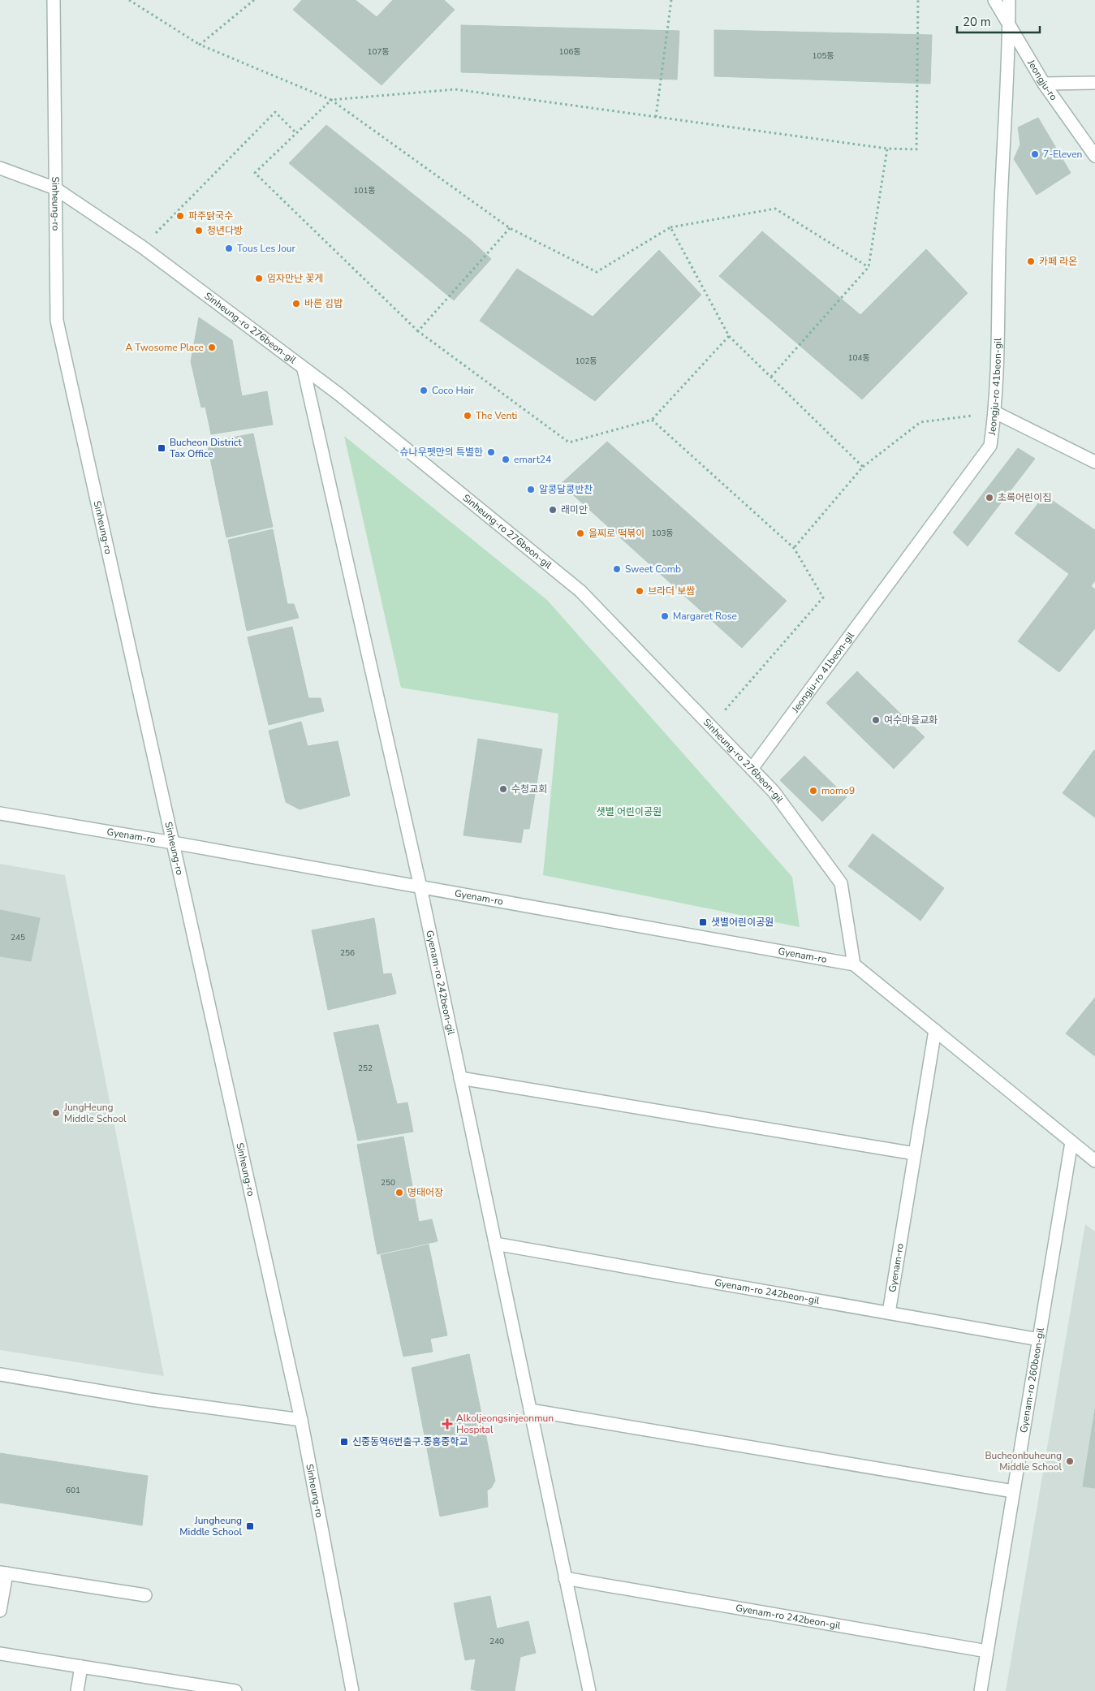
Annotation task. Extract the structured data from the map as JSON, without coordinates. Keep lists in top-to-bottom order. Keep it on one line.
{"streets":{"street":["Jeongju-ro","Sinheung-ro","Sinheung-ro 276beon-gil","Jeongju-ro 41beon-gil","Gyenam-ro","Gyenam-ro 242beon-gil","Gyenam-ro 260beon-gil"]},"crossings":[["Jeongju-ro","Jeongju-ro 41beon-gil"],["Sinheung-ro","Sinheung-ro 276beon-gil"],["Sinheung-ro","Gyenam-ro"],["Sinheung-ro 276beon-gil","Jeongju-ro 41beon-gil"],["Sinheung-ro 276beon-gil","Gyenam-ro"],["Sinheung-ro 276beon-gil","Gyenam-ro 242beon-gil"],["Gyenam-ro","Gyenam-ro 242beon-gil"],["Gyenam-ro","Gyenam-ro 260beon-gil"],["Gyenam-ro 242beon-gil","Gyenam-ro 260beon-gil"]],"parks":["샛별 어린이공원"],"places":{"other":["7-Eleven","파주닭국수","청년다방","Tous Les Jour","카페 라온","임자만난 꽃게","바른 김밥","A Twosome Place","Coco Hair","The Venti","슈나우펫만의 특별한","emart24","알콩달콩반찬","초록어린이집","래미안","을찌로 떡볶이","Sweet Comb","브라더 보쌈","Margaret Rose","여수마을교화","수청교회","momo9","JungHeung Middle School","명태어장","Bucheonbuheung Middle School"],"transit":["Bucheon District Tax Office","샛별어린이공원","신중동역6번출구.중흥중학교","Jungheung Middle School"],"health":["Alkoljeongsinjeonmun Hospital"]},"house_numbers":["107동","106동","105동","101동","104동","102동","103동","245","256","252","250","601","240"],"scale_bar":"20 m"}
